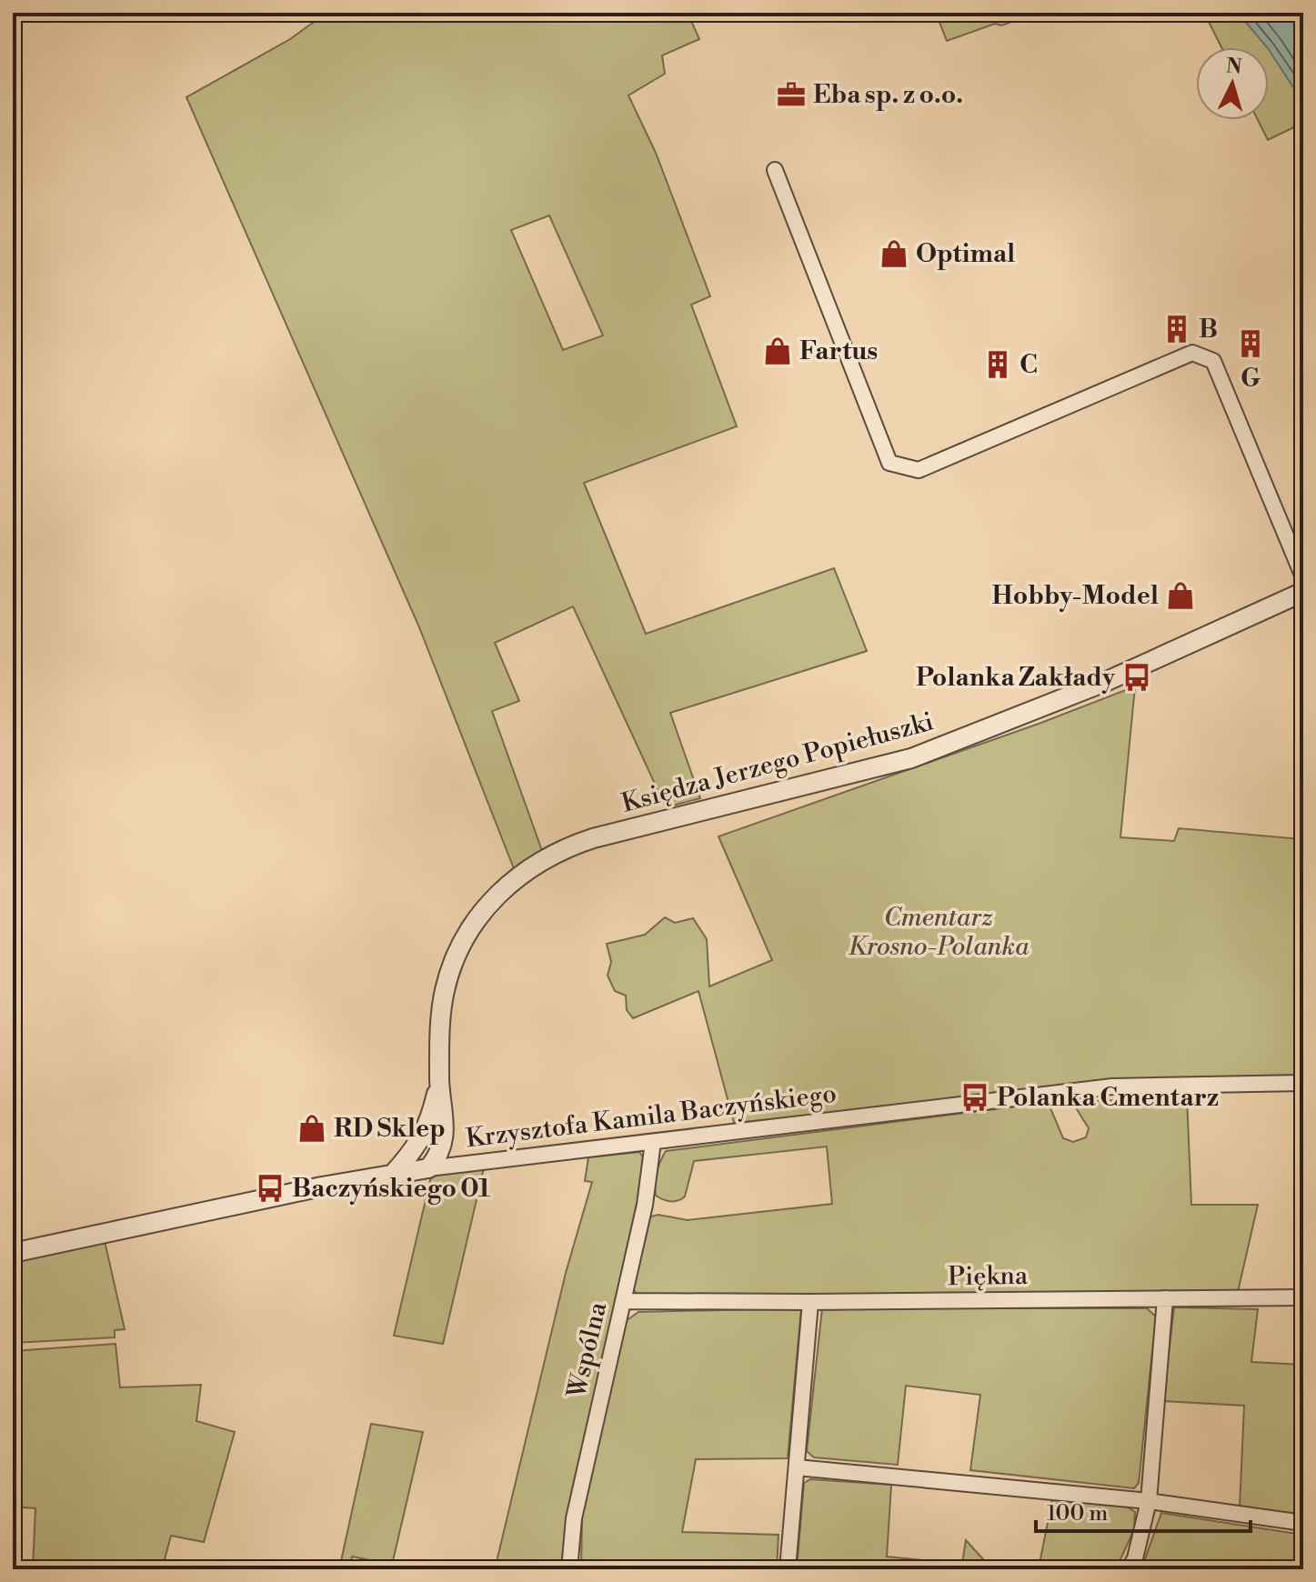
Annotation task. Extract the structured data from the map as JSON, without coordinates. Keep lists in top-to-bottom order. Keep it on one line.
{"streets":{"street":["Księdza Jerzego Popiełuszki","Krzysztofa Kamila Baczyńskiego","Piękna","Wspólna"]},"crossings":[["Księdza Jerzego Popiełuszki","Krzysztofa Kamila Baczyńskiego"],["Krzysztofa Kamila Baczyńskiego","Wspólna"],["Piękna","Wspólna"]],"parks":["Cmentarz Krosno-Polanka"],"places":{"office":["Eba sp. z o.o."],"shop":["Optimal","Fartus","Hobby-Model","RD Sklep"],"building":["B","G","C"],"bus stop":["Polanka Zakłady","Polanka Cmentarz","Baczyńskiego 01"]},"scale_bar":"100 m","north":"top"}
